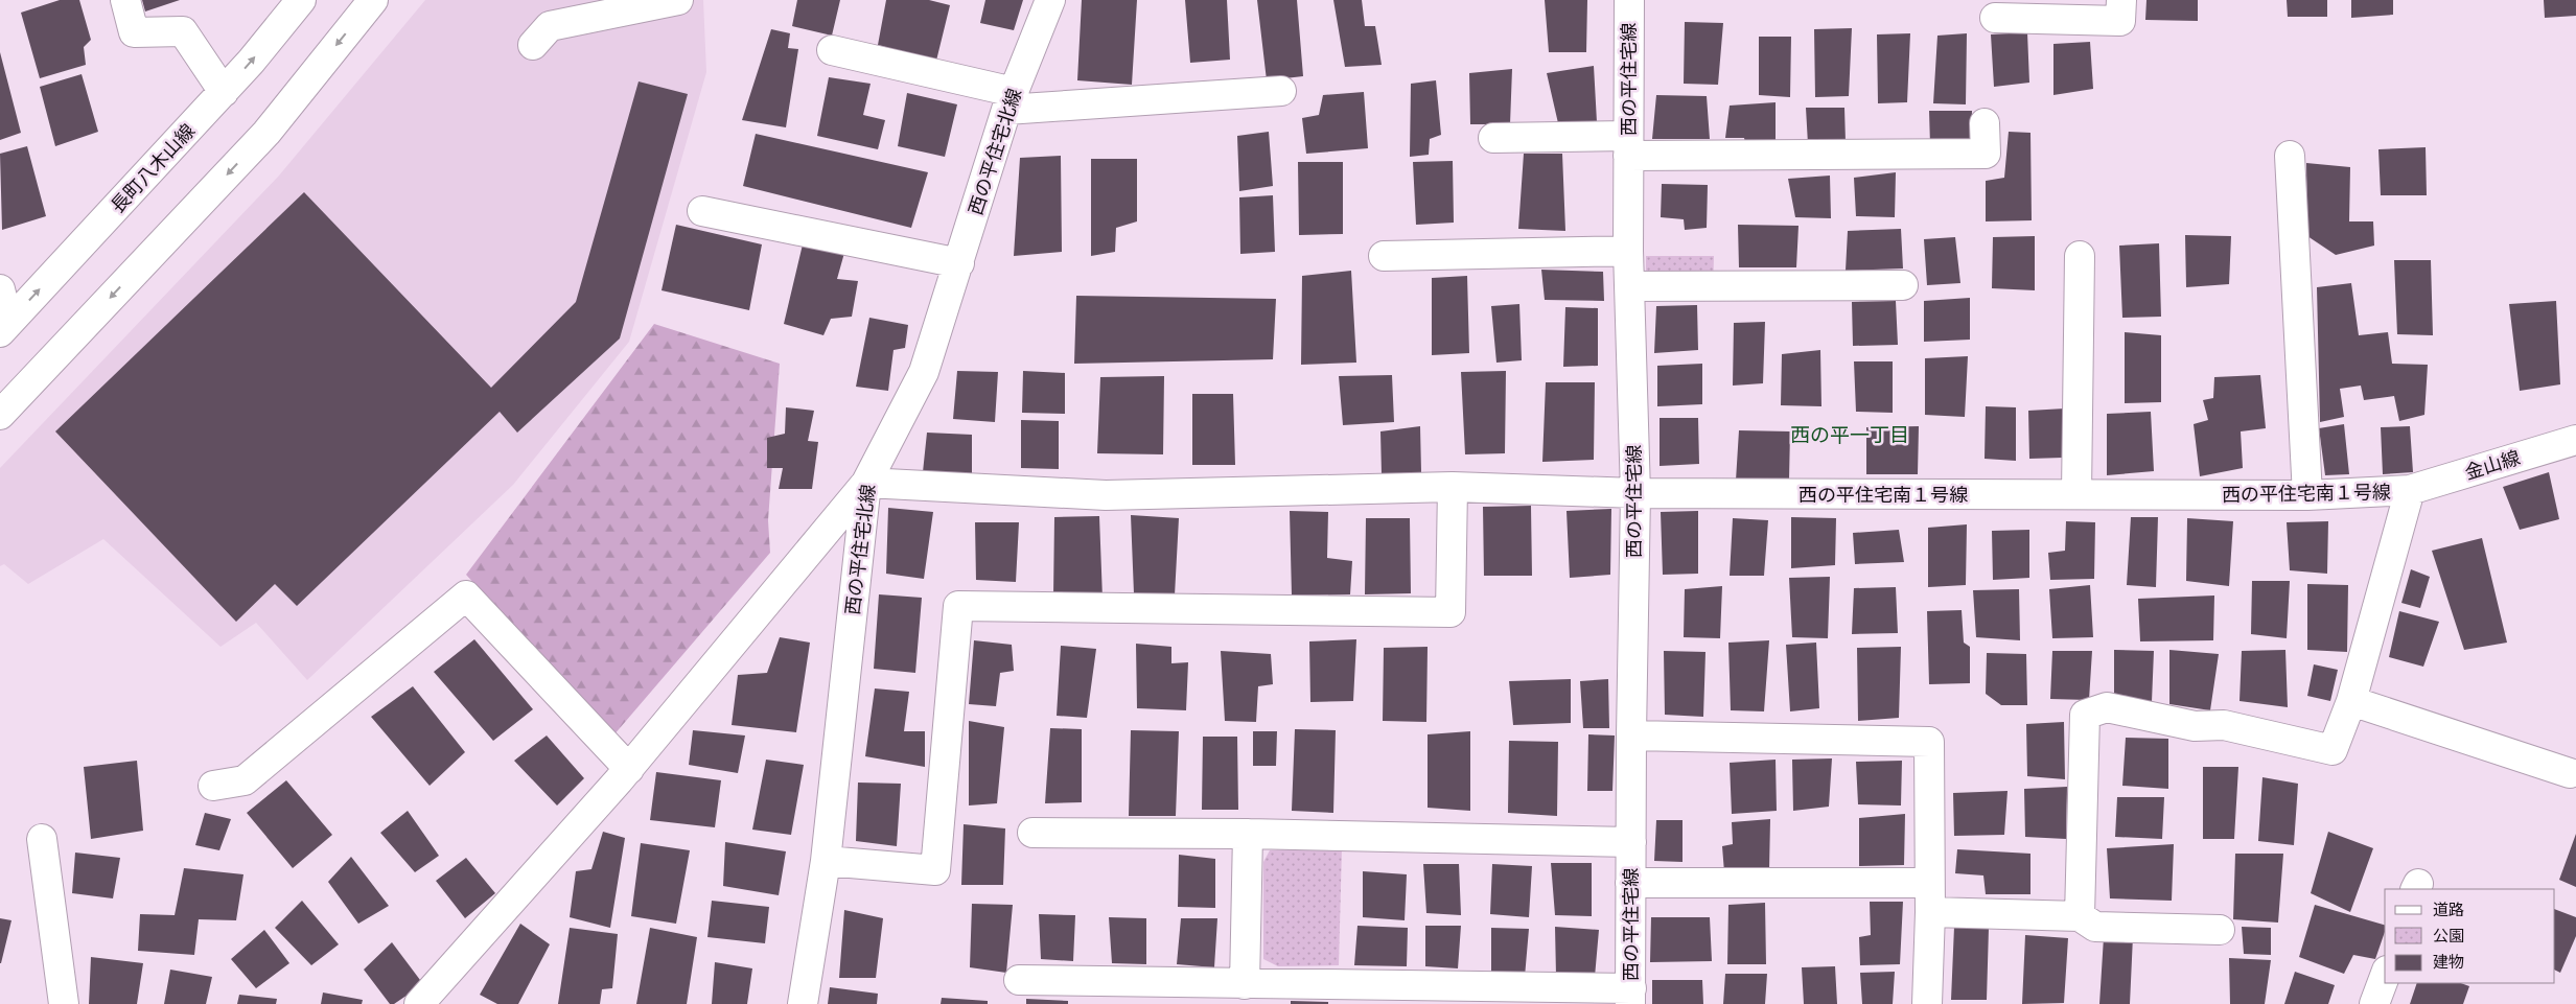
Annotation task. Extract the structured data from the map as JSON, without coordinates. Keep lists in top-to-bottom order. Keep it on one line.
{"streets":{"street":["西の平住宅線","西の平住宅北線","長町八木山線","金山線","西の平住宅南１号線"]},"crossings":[["西の平住宅線","西の平住宅南１号線"],["西の平住宅北線","西の平住宅南１号線"],["金山線","西の平住宅南１号線"]],"districts":["西の平一丁目"],"legend":["道路","公園","建物"]}
